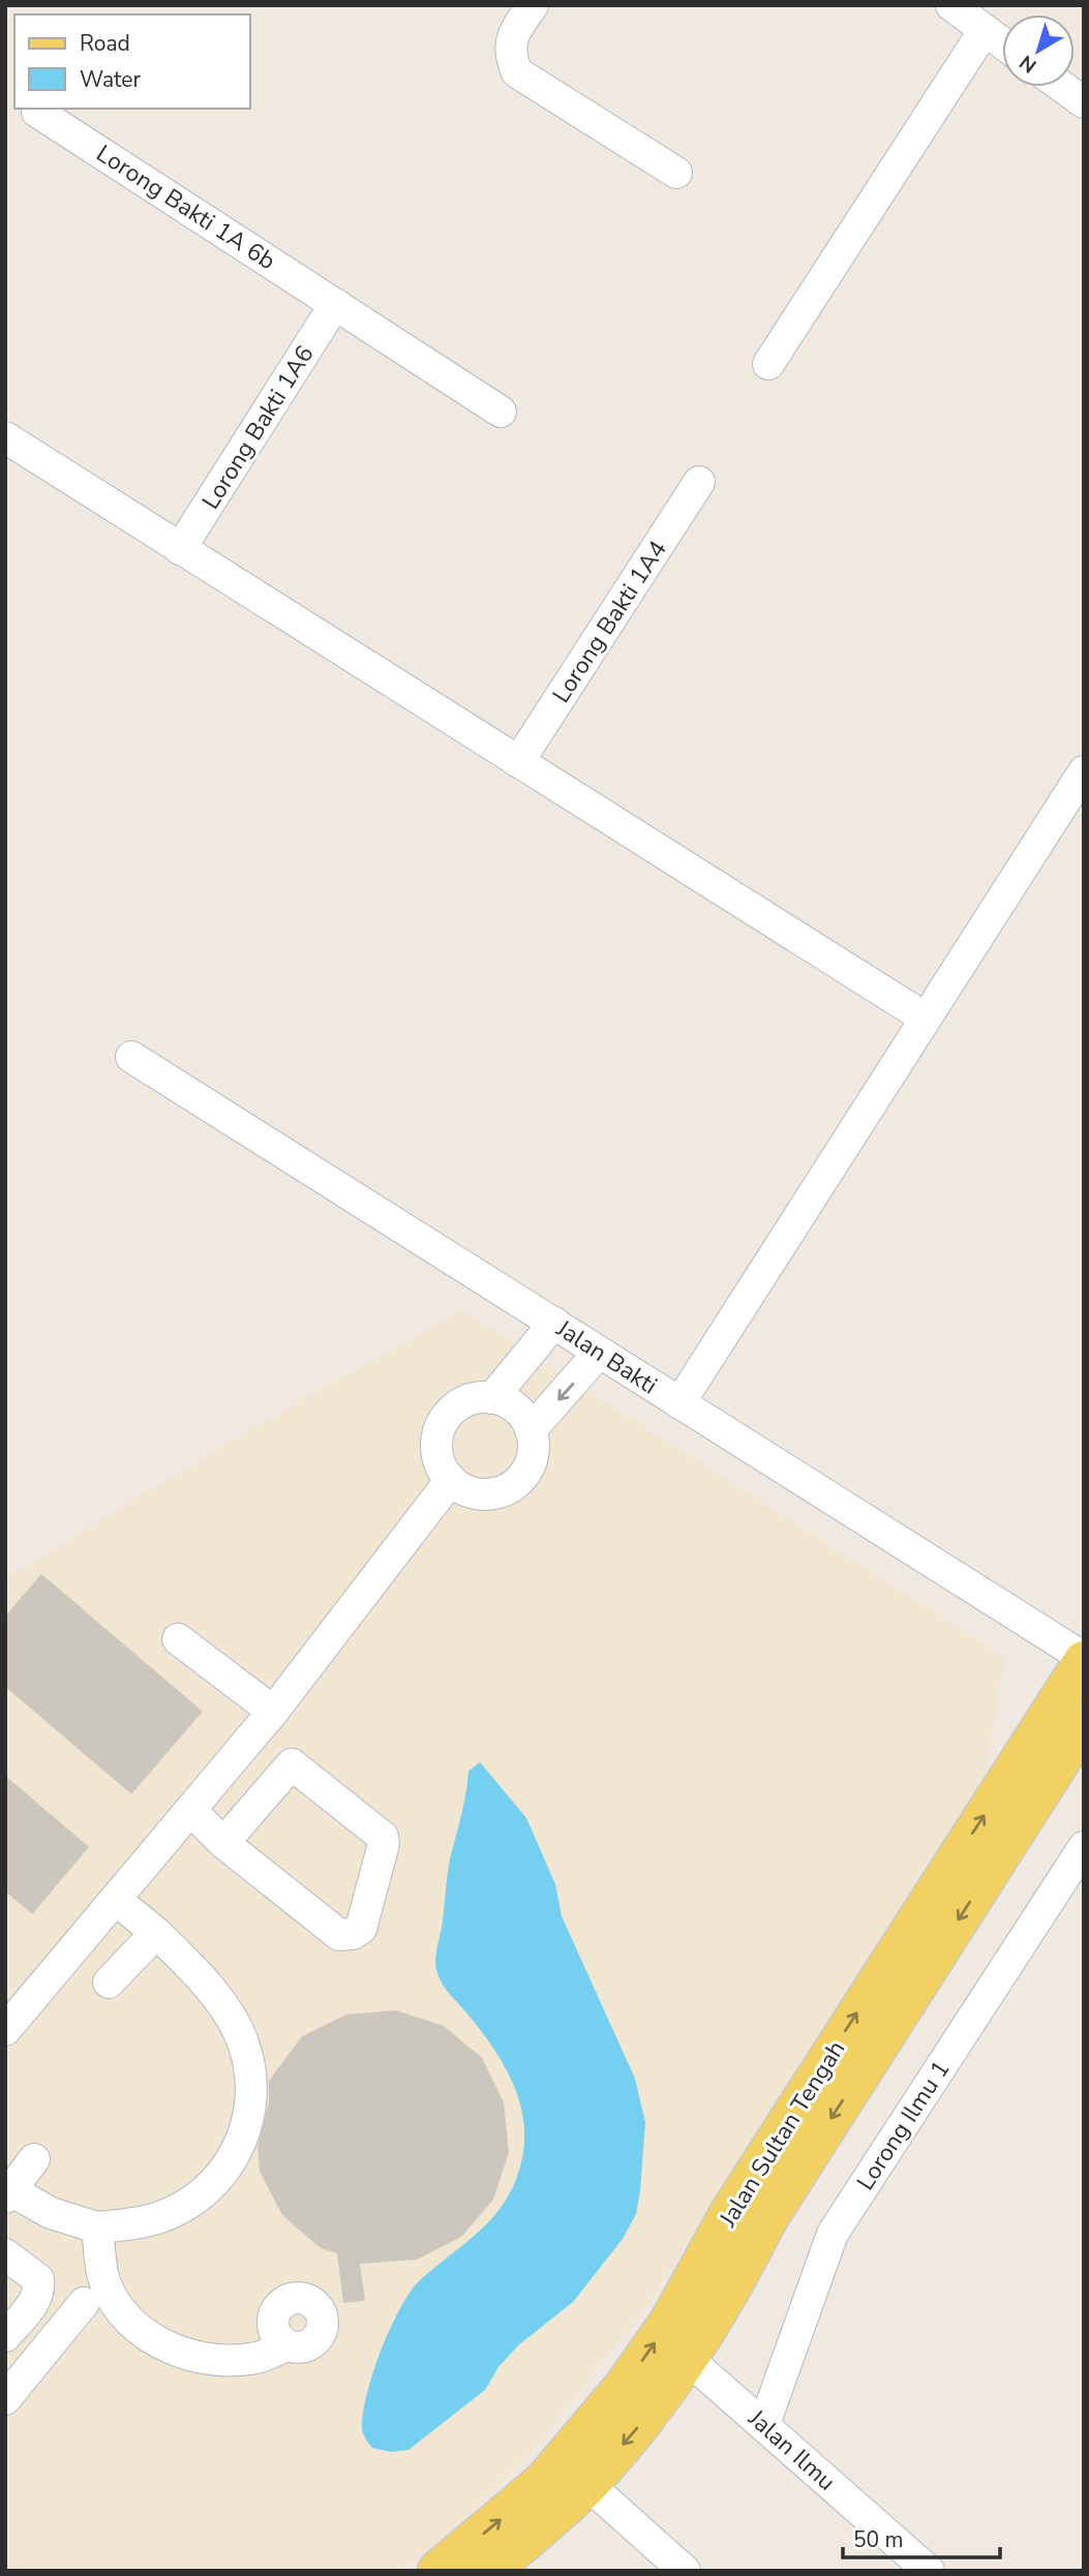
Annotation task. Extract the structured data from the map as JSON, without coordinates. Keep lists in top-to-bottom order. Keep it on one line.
{"streets":{"main road":["Jalan Sultan Tengah"],"street":["Lorong Bakti 1A 6b","Lorong Bakti 1A6","Lorong Bakti 1A4","Jalan Bakti","Lorong Ilmu 1","Jalan Ilmu"]},"crossings":[["Lorong Bakti 1A 6b","Lorong Bakti 1A6"],["Jalan Bakti","Jalan Sultan Tengah"],["Lorong Ilmu 1","Jalan Ilmu"],["Jalan Sultan Tengah","Jalan Ilmu"]],"legend":["Road","Water"],"scale_bar":"50 m","north":"bottom left"}
